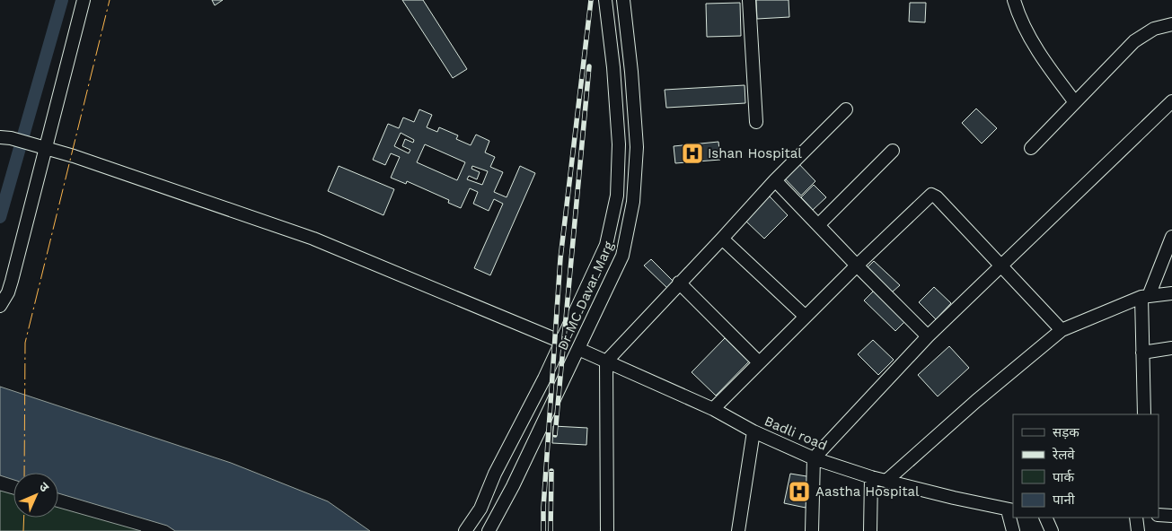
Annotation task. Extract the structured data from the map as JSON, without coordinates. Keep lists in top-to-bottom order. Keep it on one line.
{"streets":{"street":["Dr MC Davar Marg","Badli road"]},"crossings":[["Dr MC Davar Marg","Badli road"]],"places":{"hospital":["Ishan Hospital","Aastha Hospital"]},"legend":["सड़क","रेलवे","पार्क","पानी"],"north":"top right"}
